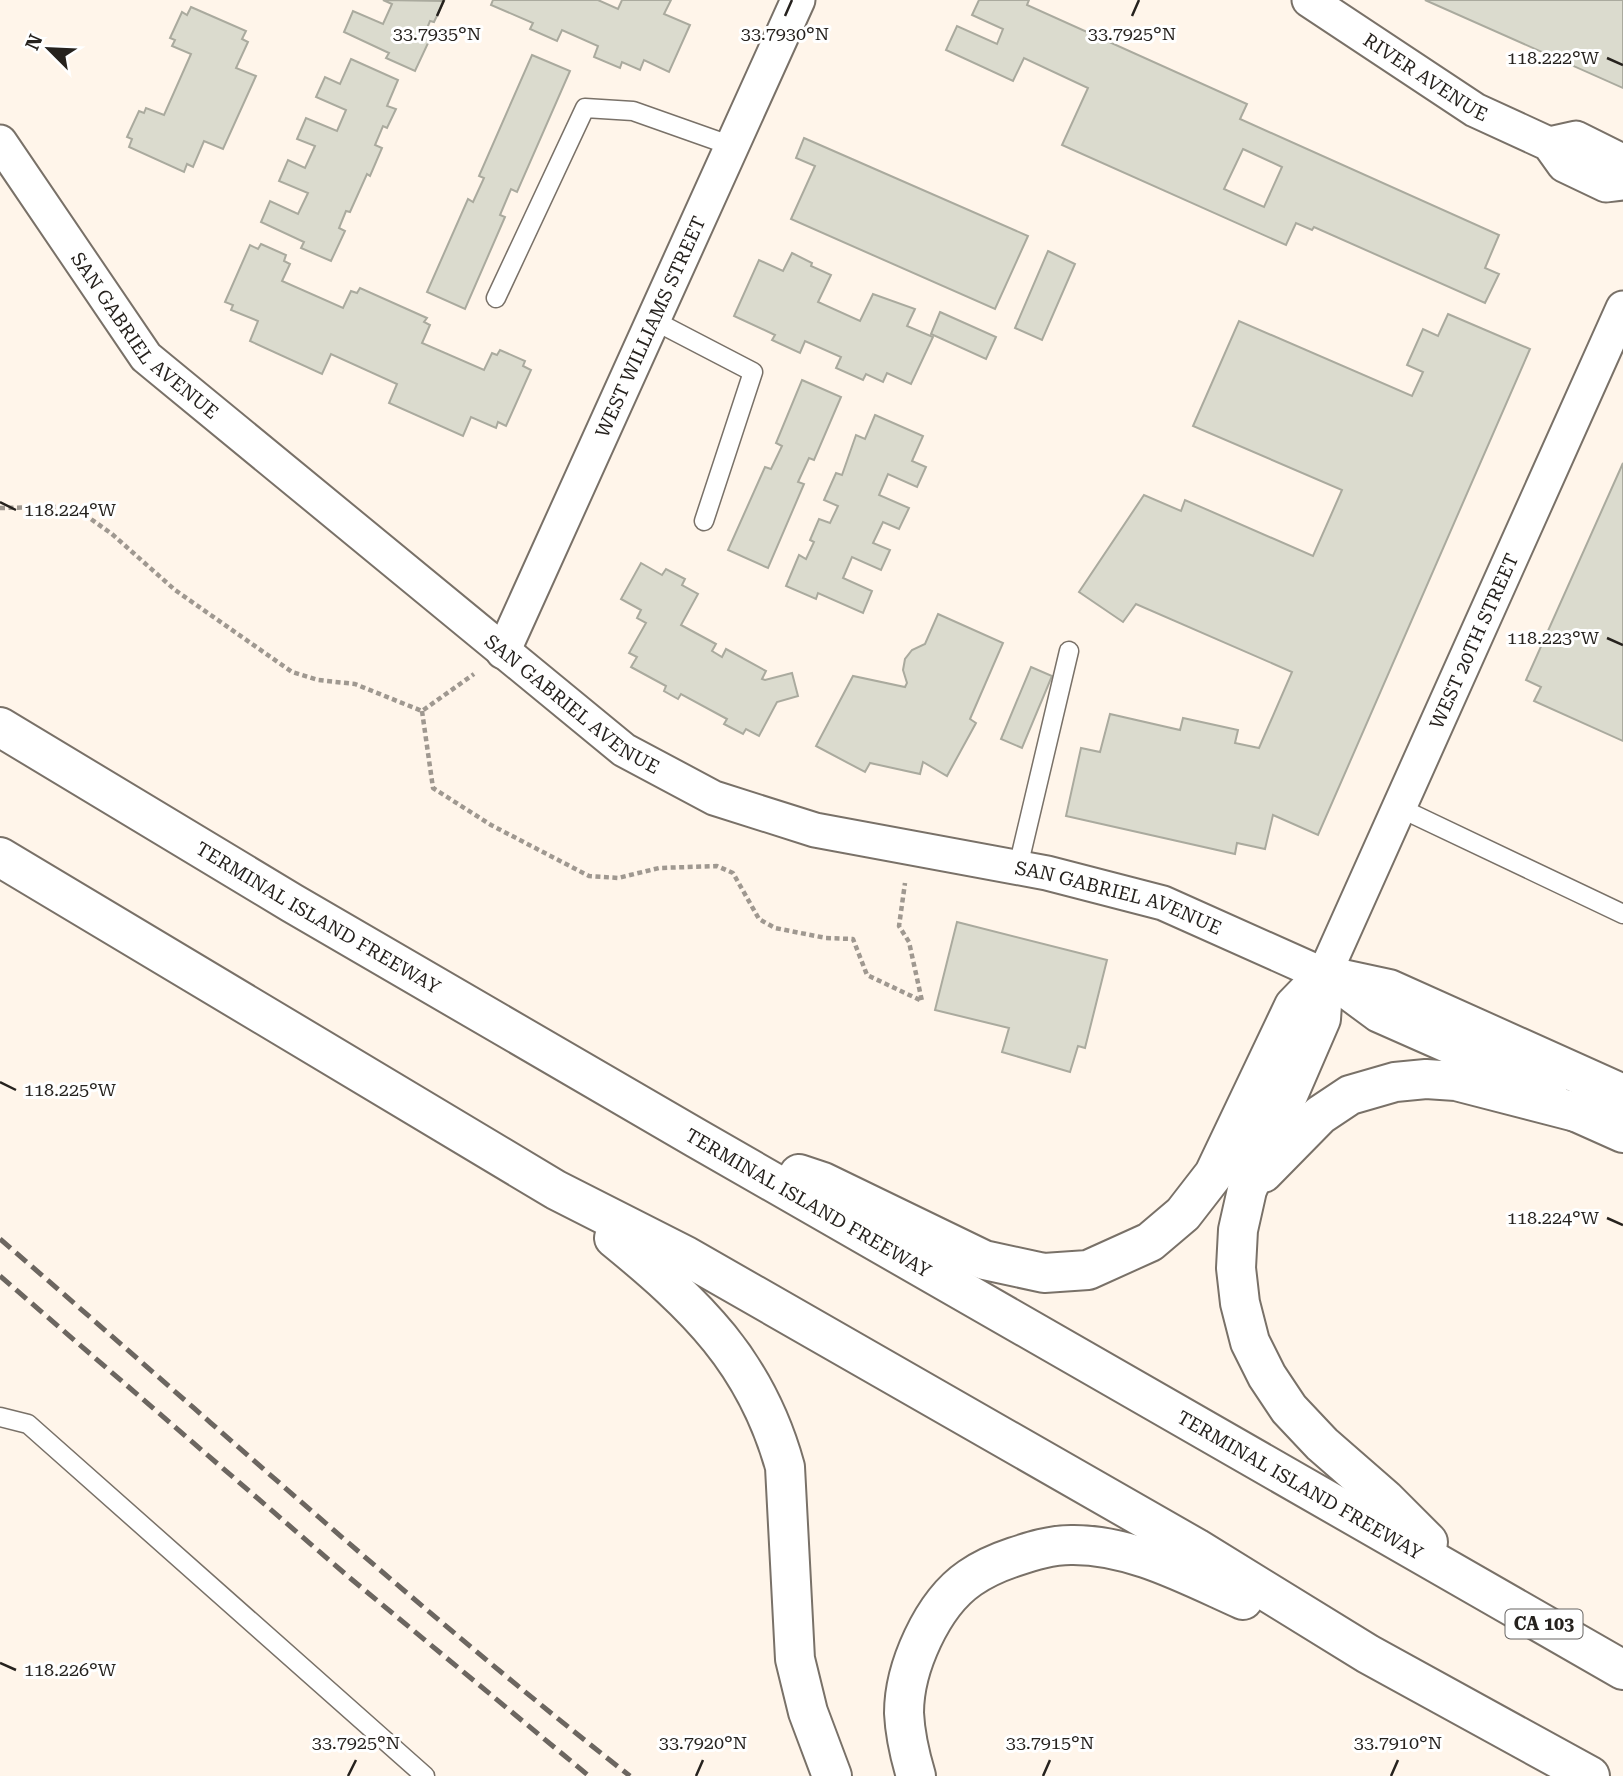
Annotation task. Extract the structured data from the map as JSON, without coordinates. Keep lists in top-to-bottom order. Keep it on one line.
{"streets":{"main road":["SAN GABRIEL AVENUE","TERMINAL ISLAND FREEWAY","CA 103"],"street":["RIVER AVENUE","WEST WILLIAMS STREET","WEST 20TH STREET"]},"crossings":[["WEST WILLIAMS STREET","SAN GABRIEL AVENUE"],["SAN GABRIEL AVENUE","WEST 20TH STREET"]],"north":"top left","coordinates":["33.7935°N","33.7930°N","33.7925°N","118.222°W","118.224°W","118.223°W","118.225°W","118.226°W","33.7920°N","33.7915°N","33.7910°N"]}
